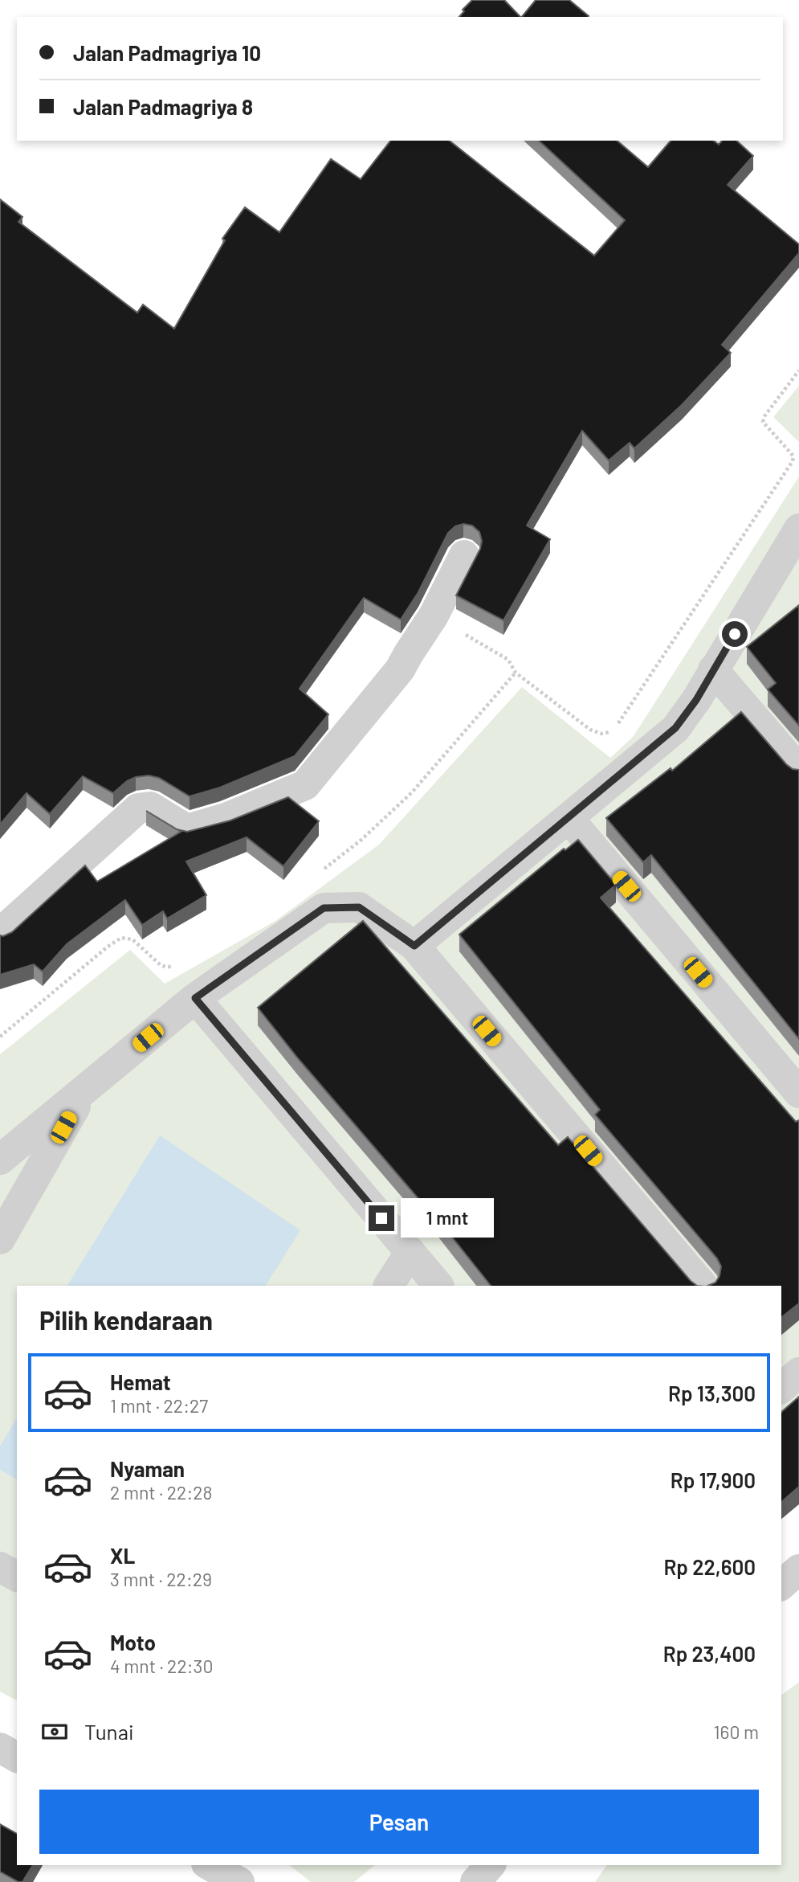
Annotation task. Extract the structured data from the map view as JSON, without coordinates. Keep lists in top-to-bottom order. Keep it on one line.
{"page":{"banner":["Jalan Padmagriya 10","Jalan Padmagriya 8"],"bubble":"1 mnt","heading":"Pilih kendaraan","list":[{"name":"Hemat","note":"1 mnt · 22:27","value":"Rp 13,300"},{"name":"Nyaman","note":"2 mnt · 22:28","value":"Rp 17,900"},{"name":"XL","note":"3 mnt · 22:29","value":"Rp 22,600"},{"name":"Moto","note":"4 mnt · 22:30","value":"Rp 23,400"}],"pay":["Tunai","160 m"],"buttons":"Pesan"}}
